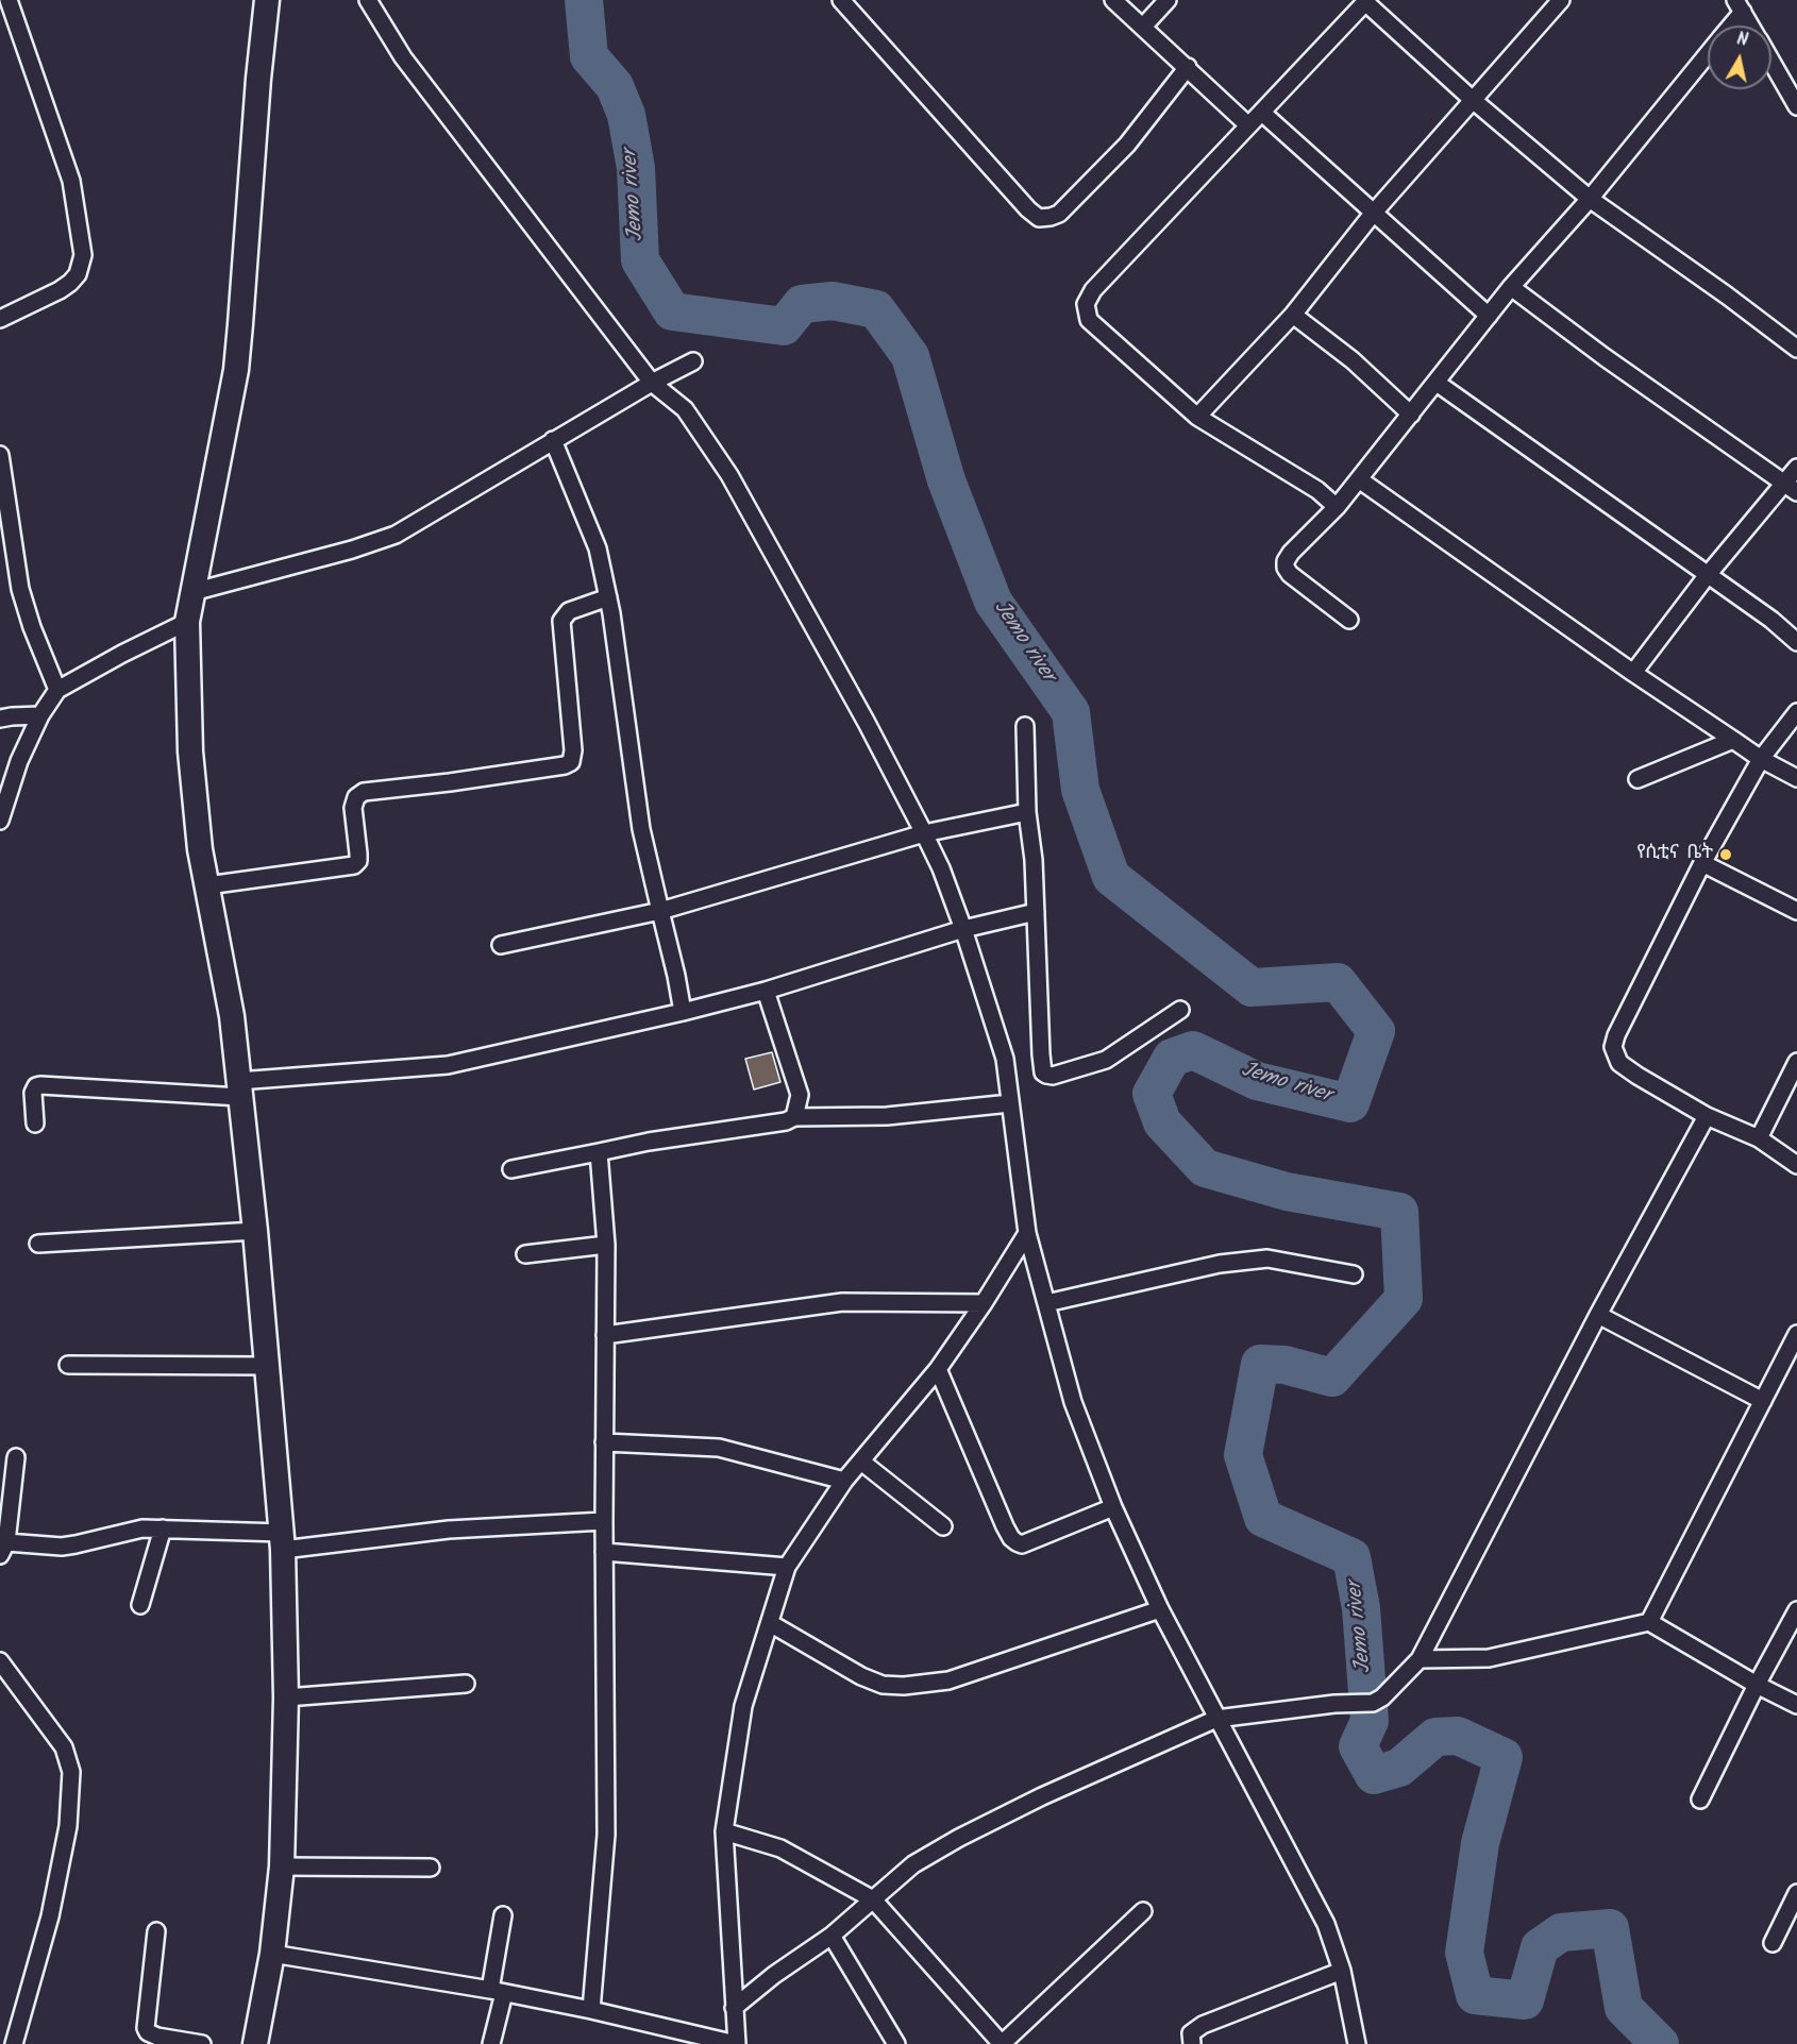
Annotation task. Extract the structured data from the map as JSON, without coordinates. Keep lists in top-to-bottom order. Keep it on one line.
{"water":["Jemo river"],"places":["የሲቲና ቤት"],"north":"top"}
